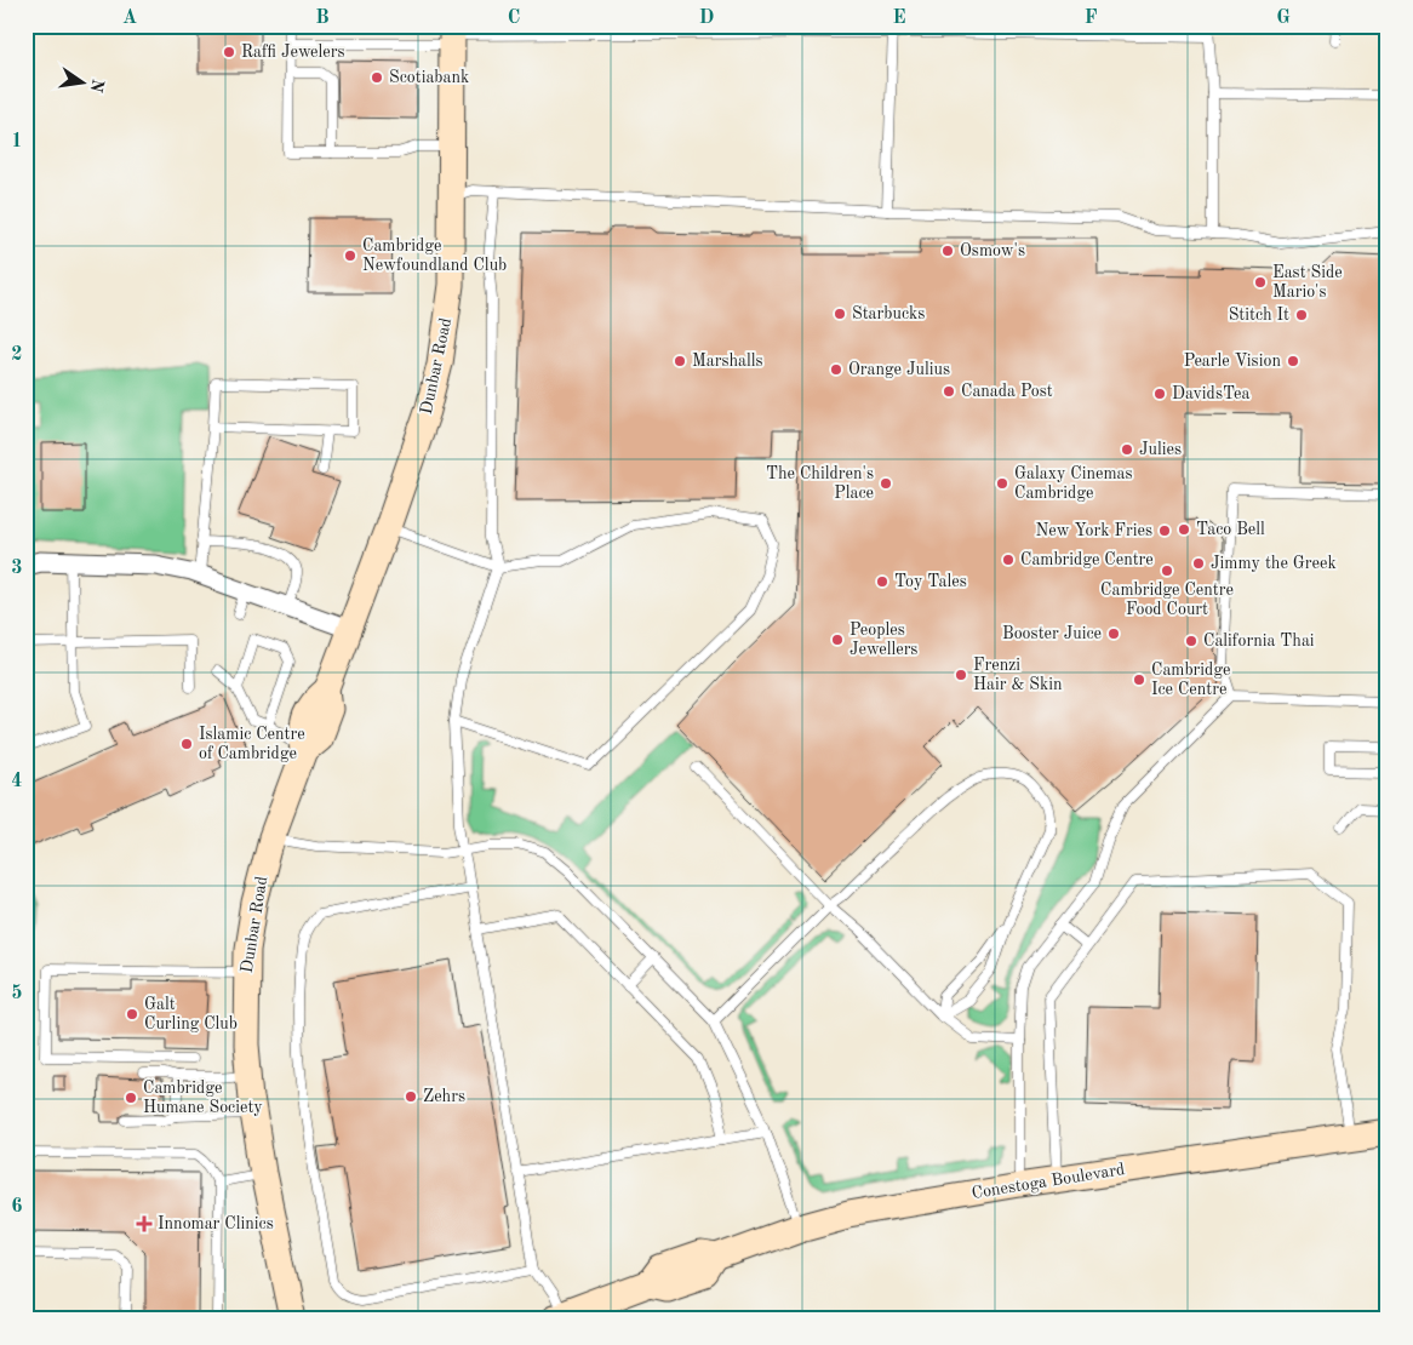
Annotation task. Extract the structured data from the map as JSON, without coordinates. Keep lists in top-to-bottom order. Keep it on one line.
{"streets":{"street":["Dunbar Road","Conestoga Boulevard"]},"places":{"other":["Raffi Jewelers","Scotiabank","Osmow's","Cambridge Newfoundland Club","East Side Mario's","Starbucks","Stitch It","Marshalls","Pearle Vision","Orange Julius","Canada Post","DavidsTea","Julies","The Children's Place","Galaxy Cinemas Cambridge","Taco Bell","New York Fries","Cambridge Centre","Jimmy the Greek","Cambridge Centre Food Court","Toy Tales","Booster Juice","Peoples Jewellers","California Thai","Frenzi Hair & Skin","Cambridge Ice Centre","Islamic Centre of Cambridge","Galt Curling Club","Zehrs","Cambridge Humane Society"],"health":["Innomar Clinics"]},"north":"right","grid":{"columns":["A","B","C","D","E","F","G"],"rows":["1","2","3","4","5","6"]}}
